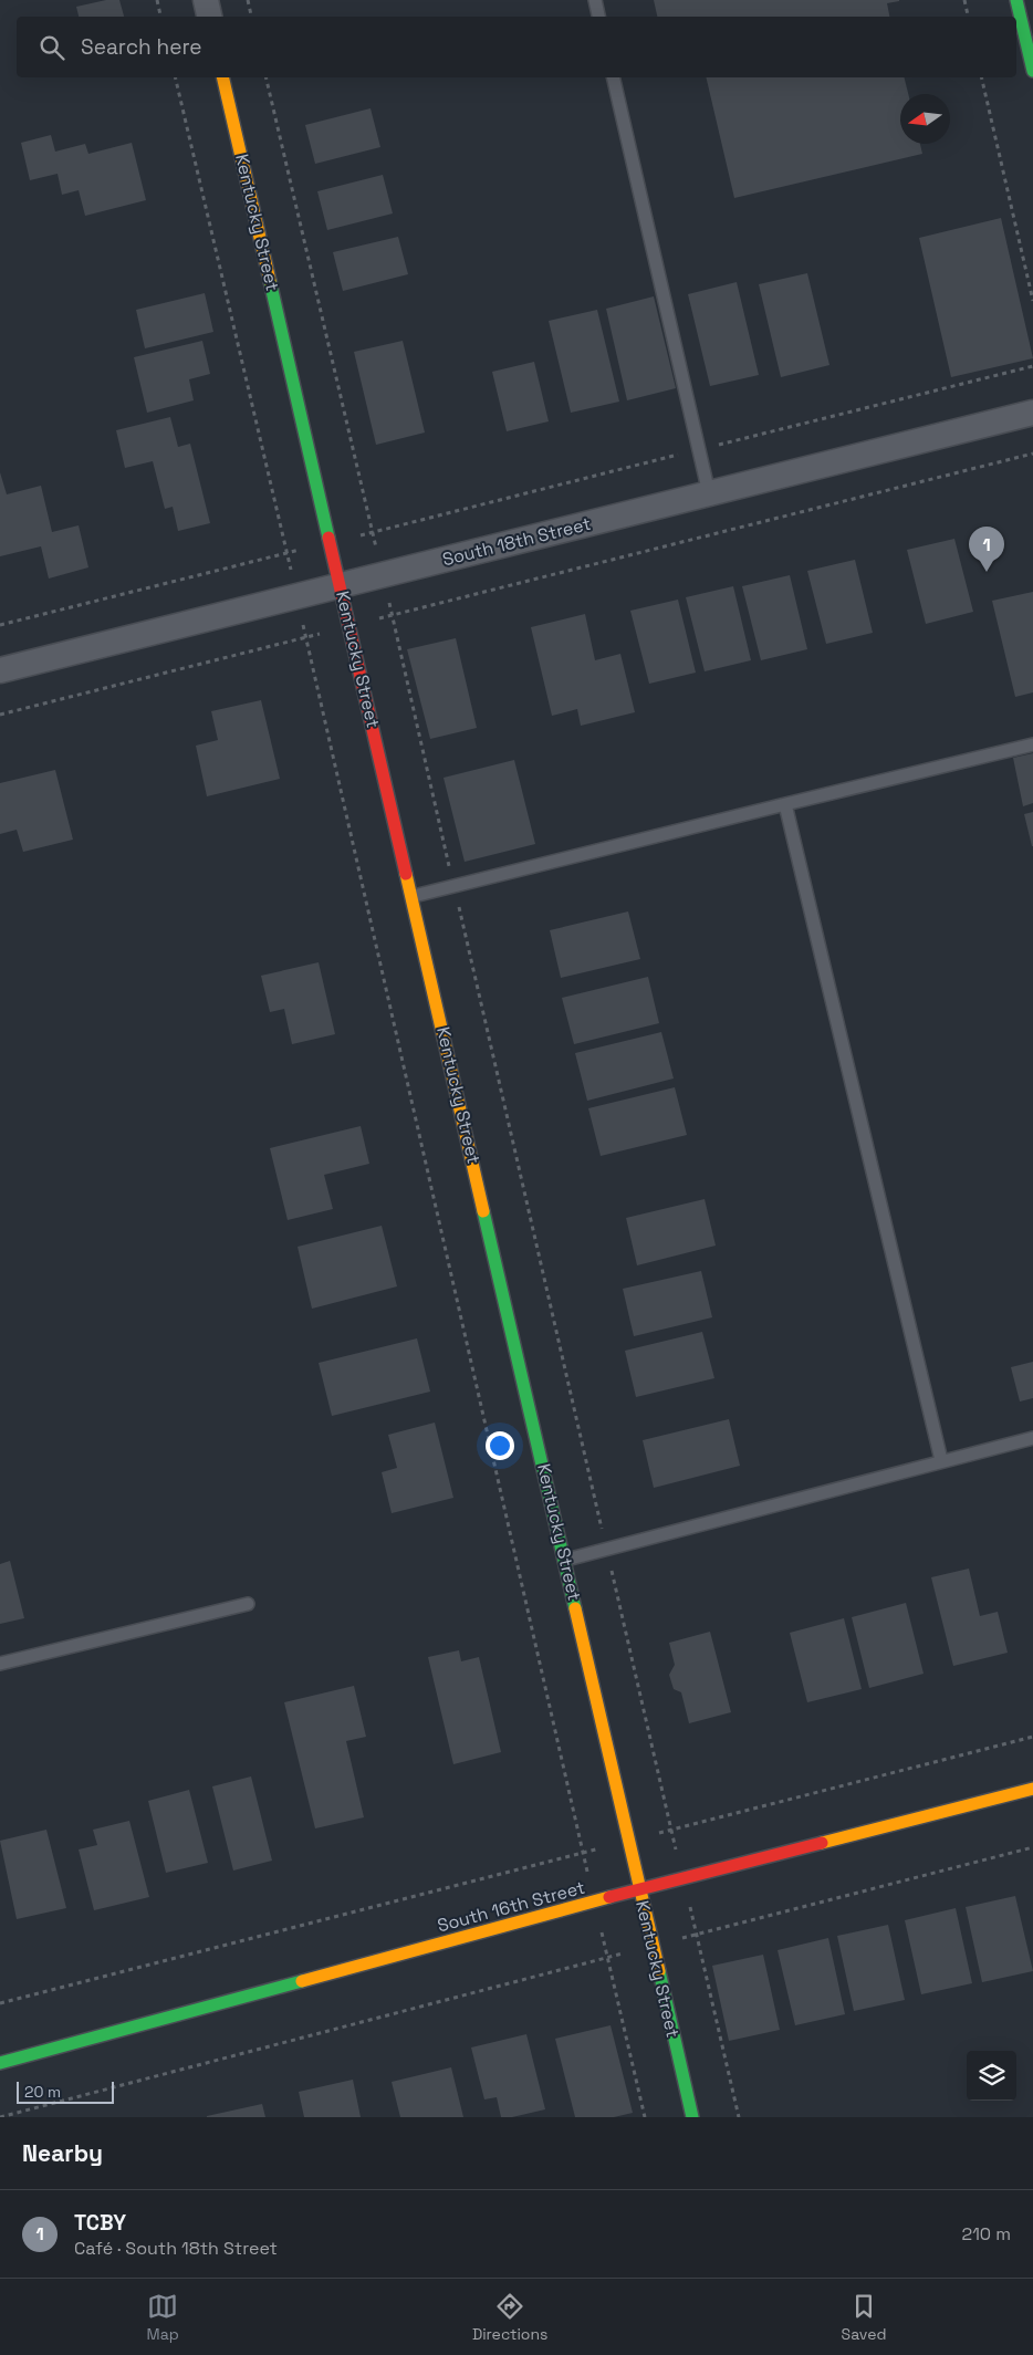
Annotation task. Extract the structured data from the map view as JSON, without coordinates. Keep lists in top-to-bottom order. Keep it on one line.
{"streets":{"street":["Kentucky Street","South 18th Street","South 16th Street"]},"crossings":[["Kentucky Street","South 18th Street"],["Kentucky Street","South 16th Street"]],"scale_bar":"20 m","north":"left","page":{"search":"Search here","pins":"1","scale":"20 m","heading":"Nearby","list":[{"mark":"1","name":"TCBY","note":"Café · South 18th Street","value":"210 m"}],"nav":["Map","Directions","Saved"]}}
